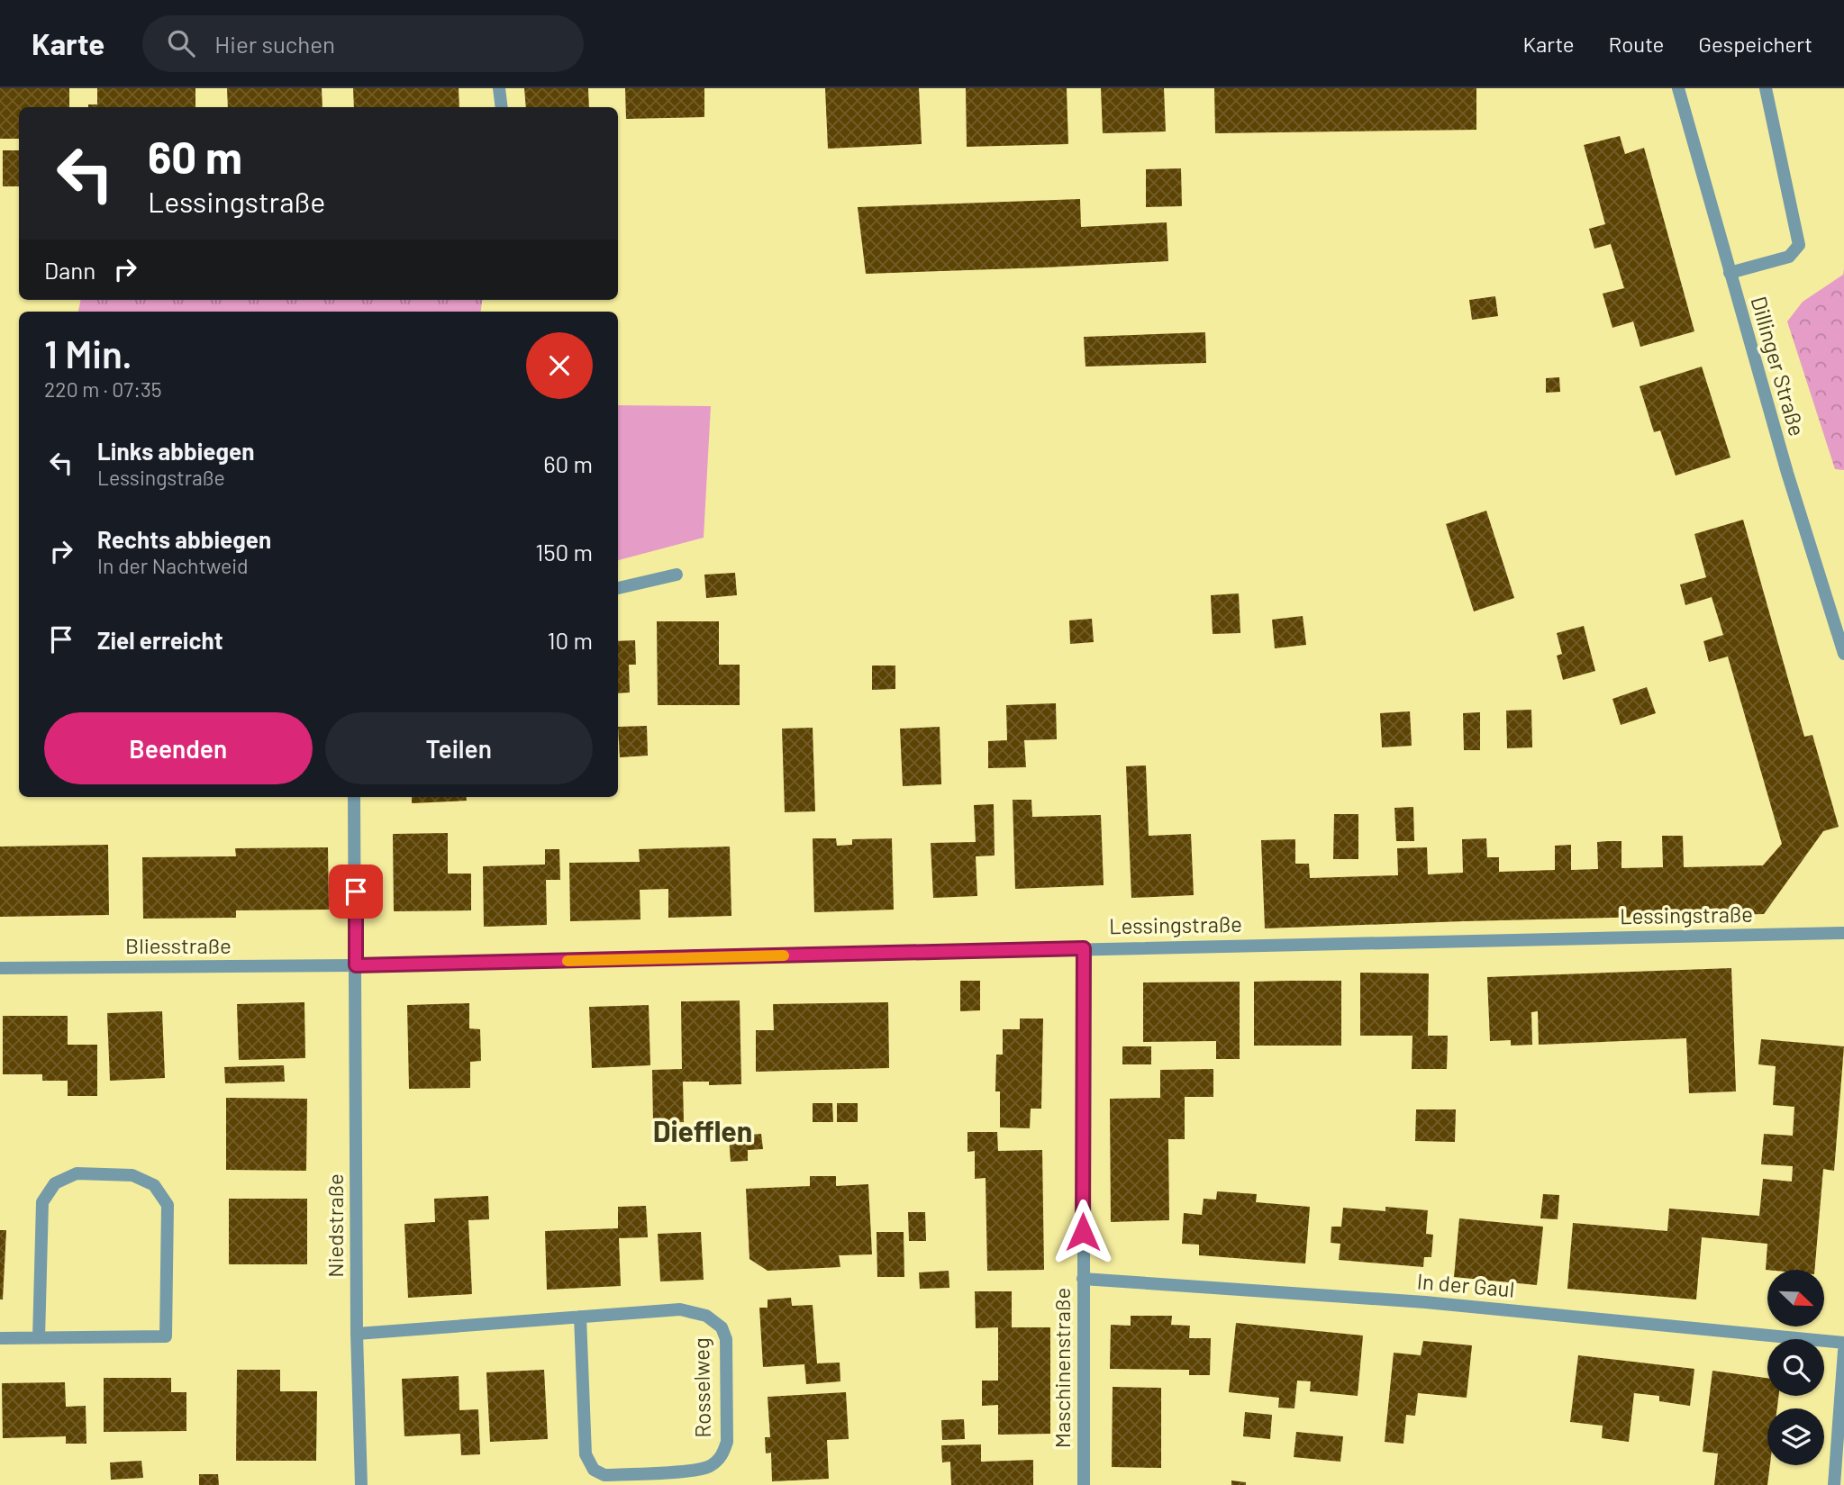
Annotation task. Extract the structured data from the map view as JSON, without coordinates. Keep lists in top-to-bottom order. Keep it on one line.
{"streets":{"street":["Dillinger Straße","Lessingstraße","Bliesstraße","Niedstraße","In der Gaul","Maschinenstraße","Rosselweg"]},"crossings":[["Lessingstraße","Bliesstraße"],["Lessingstraße","Niedstraße"],["Lessingstraße","Maschinenstraße"],["Bliesstraße","Niedstraße"],["Niedstraße","Rosselweg"],["In der Gaul","Maschinenstraße"]],"districts":["Diefflen"],"north":"bottom right","page":{"header":"Karte","search":"Hier suchen","nav":["Karte","Route","Gespeichert"],"turn":["60 m","Lessingstraße"],"then":"Dann","heading":["1 Min.","220 m · 07:35"],"list":[{"name":"Links abbiegen","note":"Lessingstraße","value":"60 m"},{"name":"Rechts abbiegen","note":"In der Nachtweid","value":"150 m"},{"name":"Ziel erreicht","value":"10 m"}],"buttons":["Beenden","Teilen"]}}
